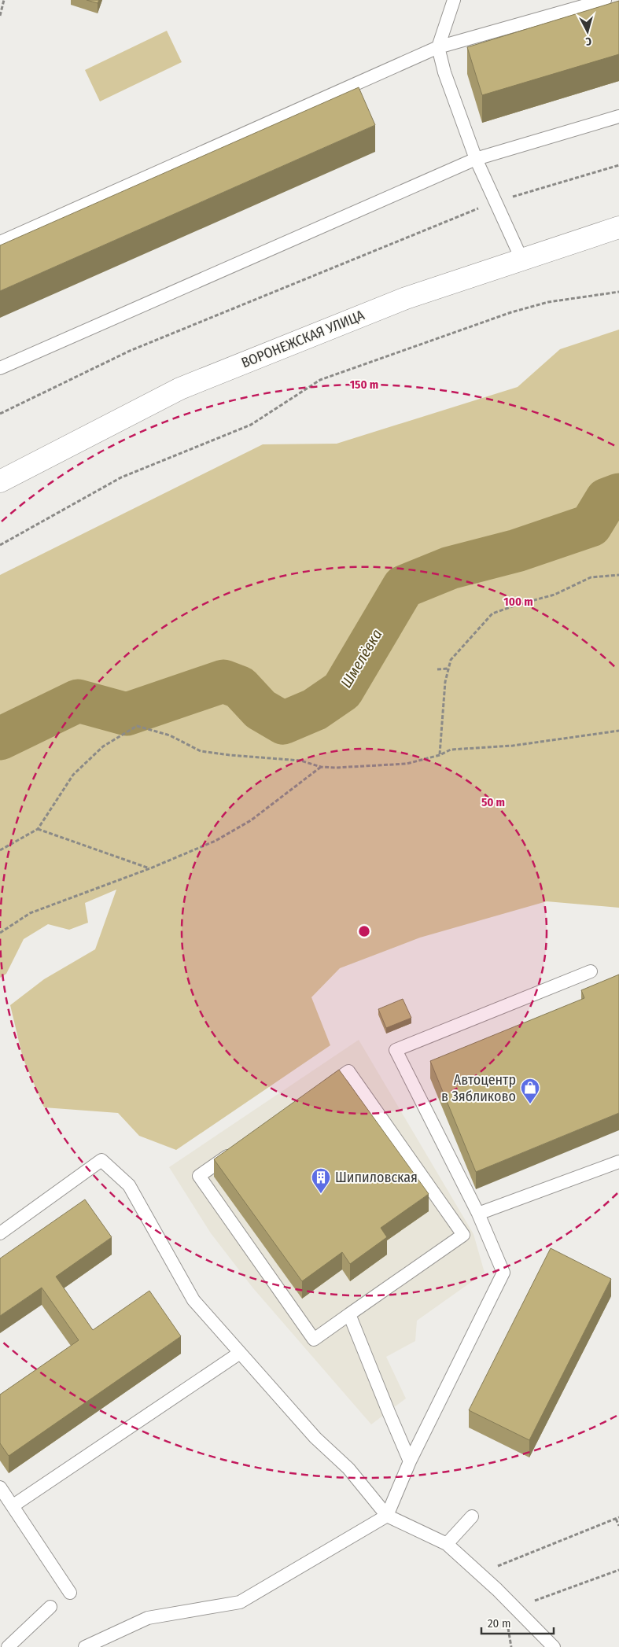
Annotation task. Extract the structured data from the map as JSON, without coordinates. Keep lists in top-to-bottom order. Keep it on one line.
{"streets":{"street":["ВОРОНЕЖСКАЯ УЛИЦА"]},"water":["Шмелёвка"],"places":{"shop":["Автоцентр в Зябликово"],"building":["Шипиловская"]},"scale_bar":"20 m","north":"bottom","rings":["150 m","100 m","50 m"]}
